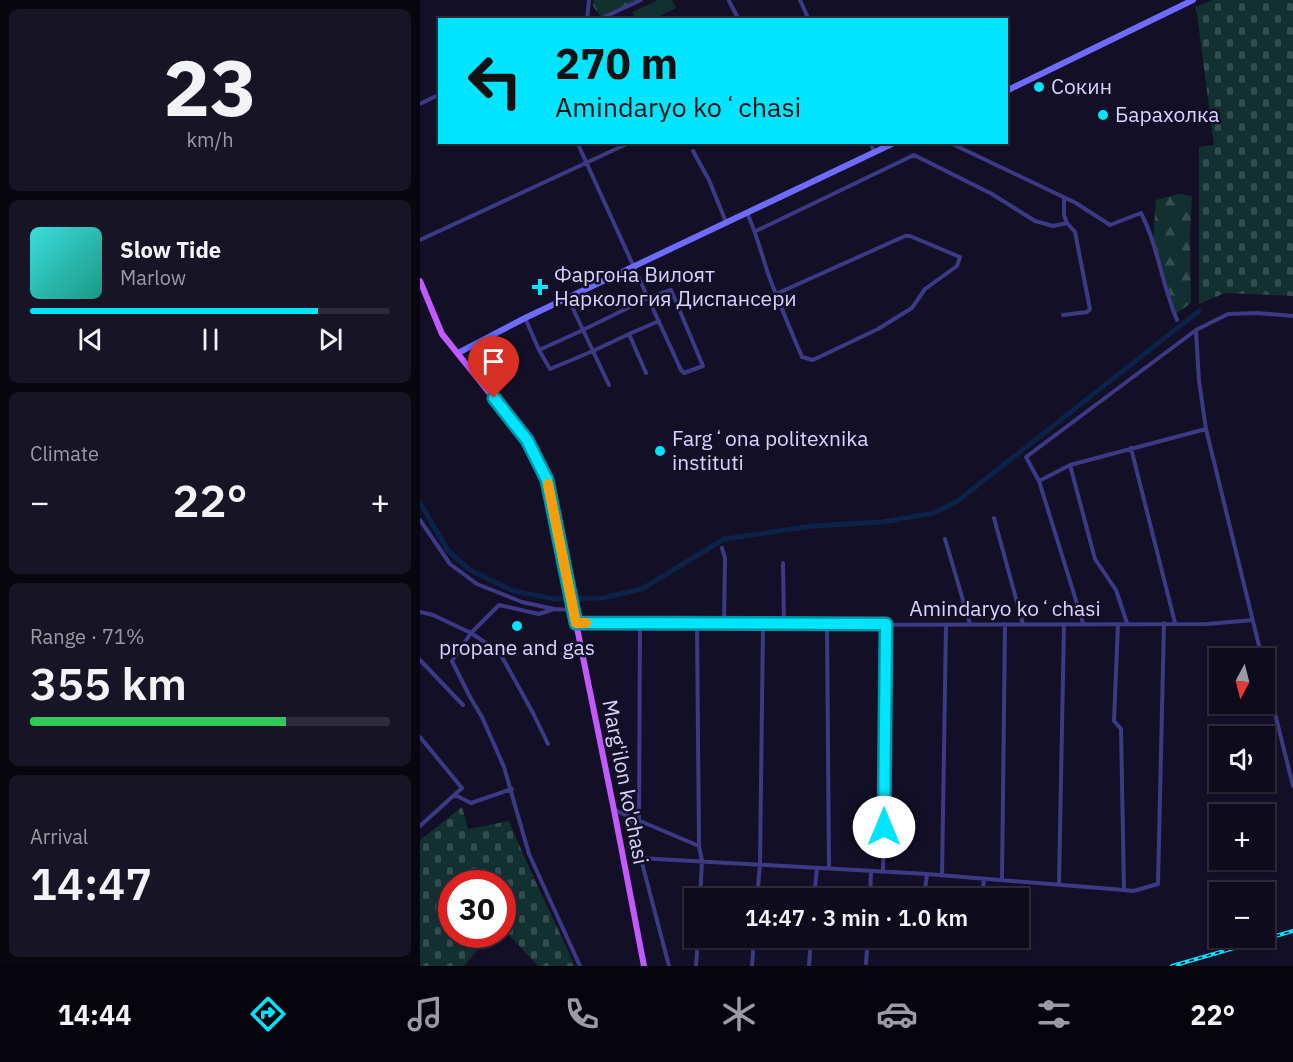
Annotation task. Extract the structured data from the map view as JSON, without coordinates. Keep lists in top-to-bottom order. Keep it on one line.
{"streets":{"main road":["Marg'ilon ko'chasi"],"street":["Amindaryo koʻchasi"]},"crossings":[["Amindaryo koʻchasi","Marg'ilon ko'chasi"]],"places":{"other":["Сокин","Барахолка","Fargʻona politexnika instituti","propane and gas"],"health":["Фаргона Вилоят Наркология Диспансери"]},"north":"bottom","page":{"tile":[["23","km/h"],"Climate",["Range · 71%","355 km"],["Arrival","14:47"]],"turn":["270 m","Amindaryo koʻchasi"],"song":["Slow Tide","Marlow"],"heat":["−","22°","+"],"map_buttons":["+","−"],"limit":"30","trip":"14:47 · 3 min · 1.0 km","tabs":["14:44","22°"]}}
